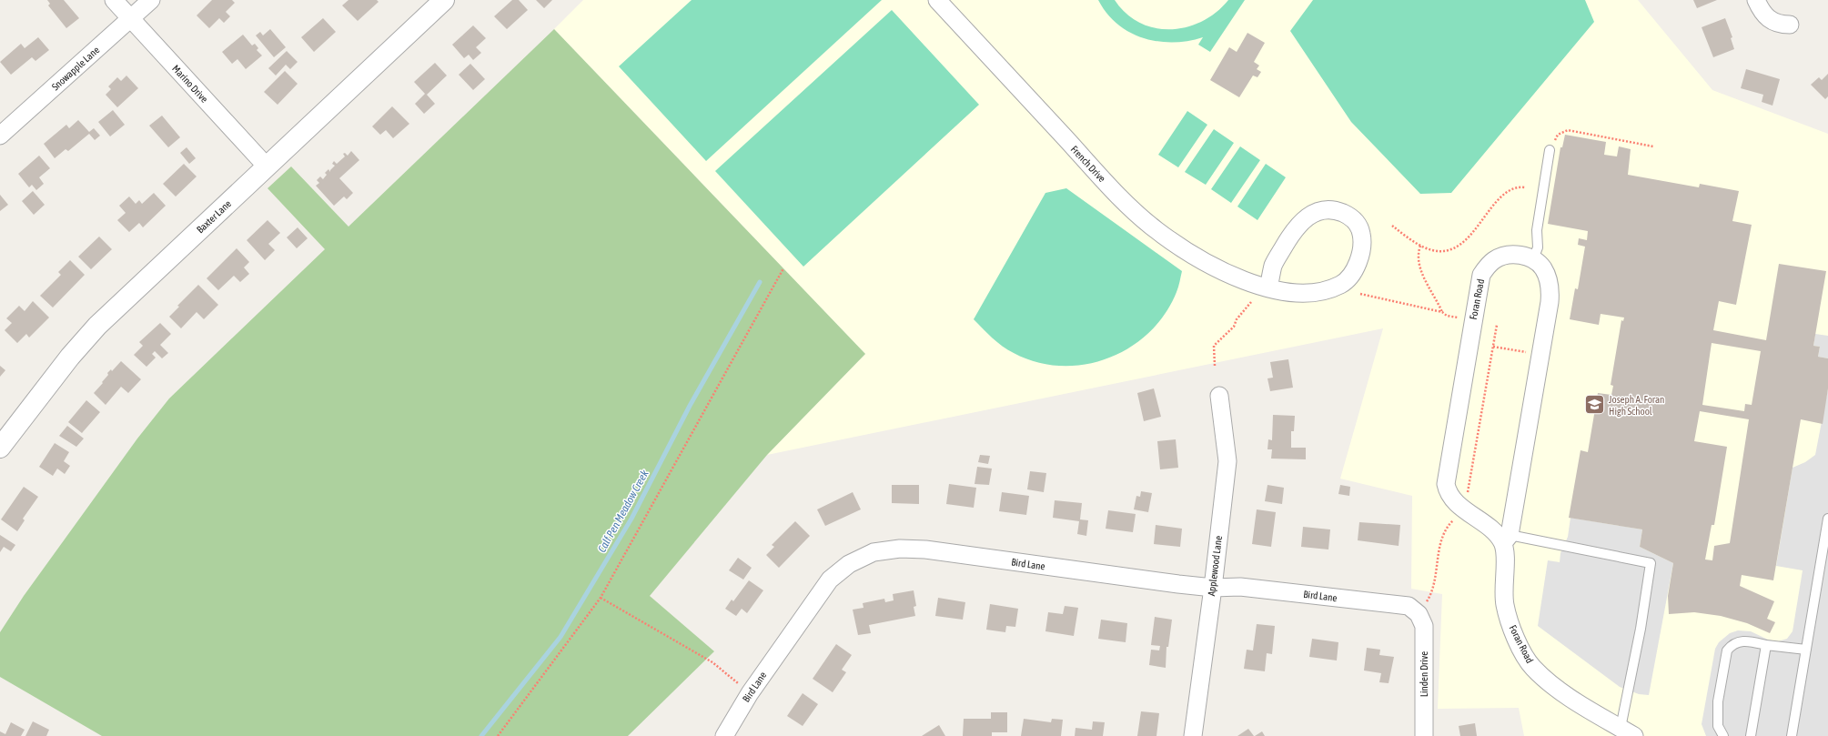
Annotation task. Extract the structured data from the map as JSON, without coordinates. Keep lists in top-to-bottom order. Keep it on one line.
{"streets":{"street":["Snowapple Lane","Marino Drive","French Drive","Baxter Lane","Foran Road","Bird Lane","Applewood Lane","Linden Drive"]},"crossings":[["Snowapple Lane","Marino Drive"],["Marino Drive","Baxter Lane"],["Bird Lane","Applewood Lane"],["Bird Lane","Linden Drive"]],"water":["Calf Pen Meadow Creek"],"places":{"school or university":["Joseph A. Foran High School"]}}
